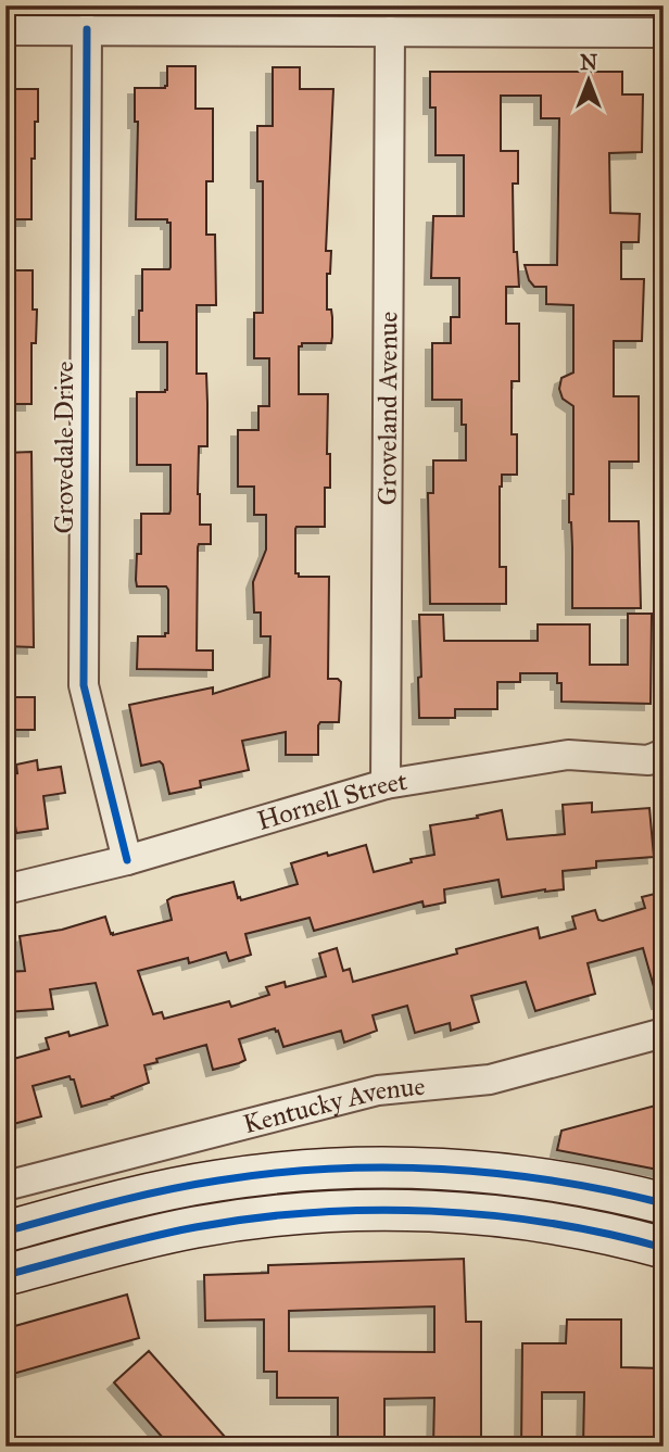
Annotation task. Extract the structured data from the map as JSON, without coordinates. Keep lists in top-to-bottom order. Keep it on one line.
{"streets":{"street":["Groveland Avenue","Grovedale Drive","Hornell Street","Kentucky Avenue"]},"crossings":[["Groveland Avenue","Hornell Street"],["Grovedale Drive","Hornell Street"]],"north":"top"}
